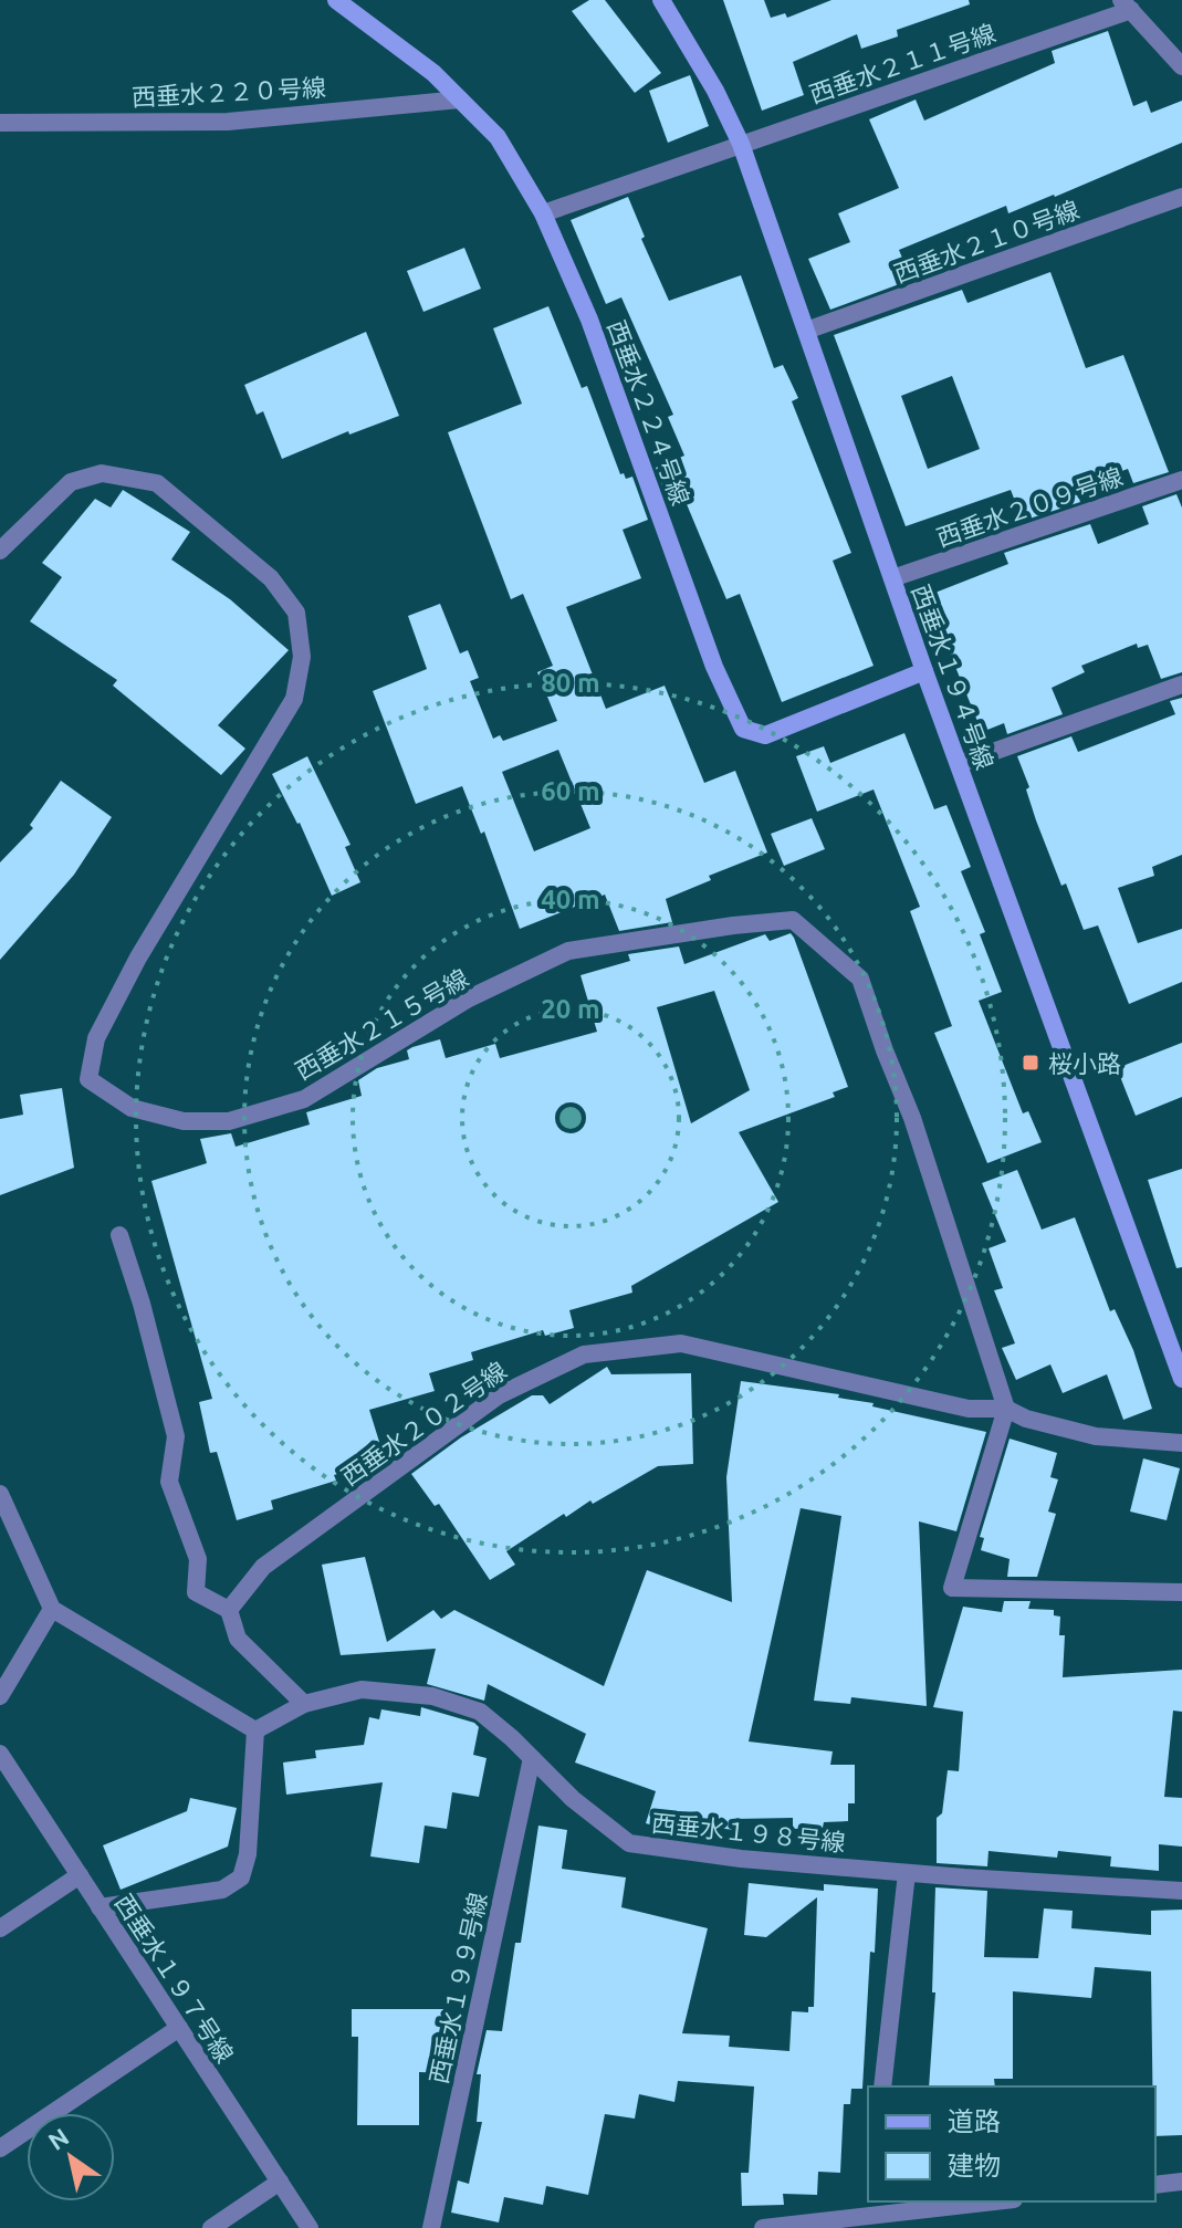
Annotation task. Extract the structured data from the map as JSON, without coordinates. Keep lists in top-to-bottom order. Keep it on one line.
{"streets":{"street":["西垂水２１１号線","西垂水２２０号線","西垂水２１０号線","西垂水２２４号線","西垂水２０９号線","西垂水１９４号線","西垂水２１５号線","西垂水２０２号線","西垂水１９８号線","西垂水１９７号線","西垂水１９９号線"]},"crossings":[["西垂水２１１号線","西垂水２２４号線"],["西垂水２１１号線","西垂水１９４号線"],["西垂水２２０号線","西垂水２２４号線"],["西垂水２１０号線","西垂水１９４号線"],["西垂水２２４号線","西垂水１９４号線"],["西垂水２０９号線","西垂水１９４号線"],["西垂水２１５号線","西垂水２０２号線"],["西垂水１９８号線","西垂水１９９号線"]],"places":{"transit":["桜小路"]},"legend":["道路","建物"],"north":"top left","rings":["80 m","60 m","40 m","20 m"]}
